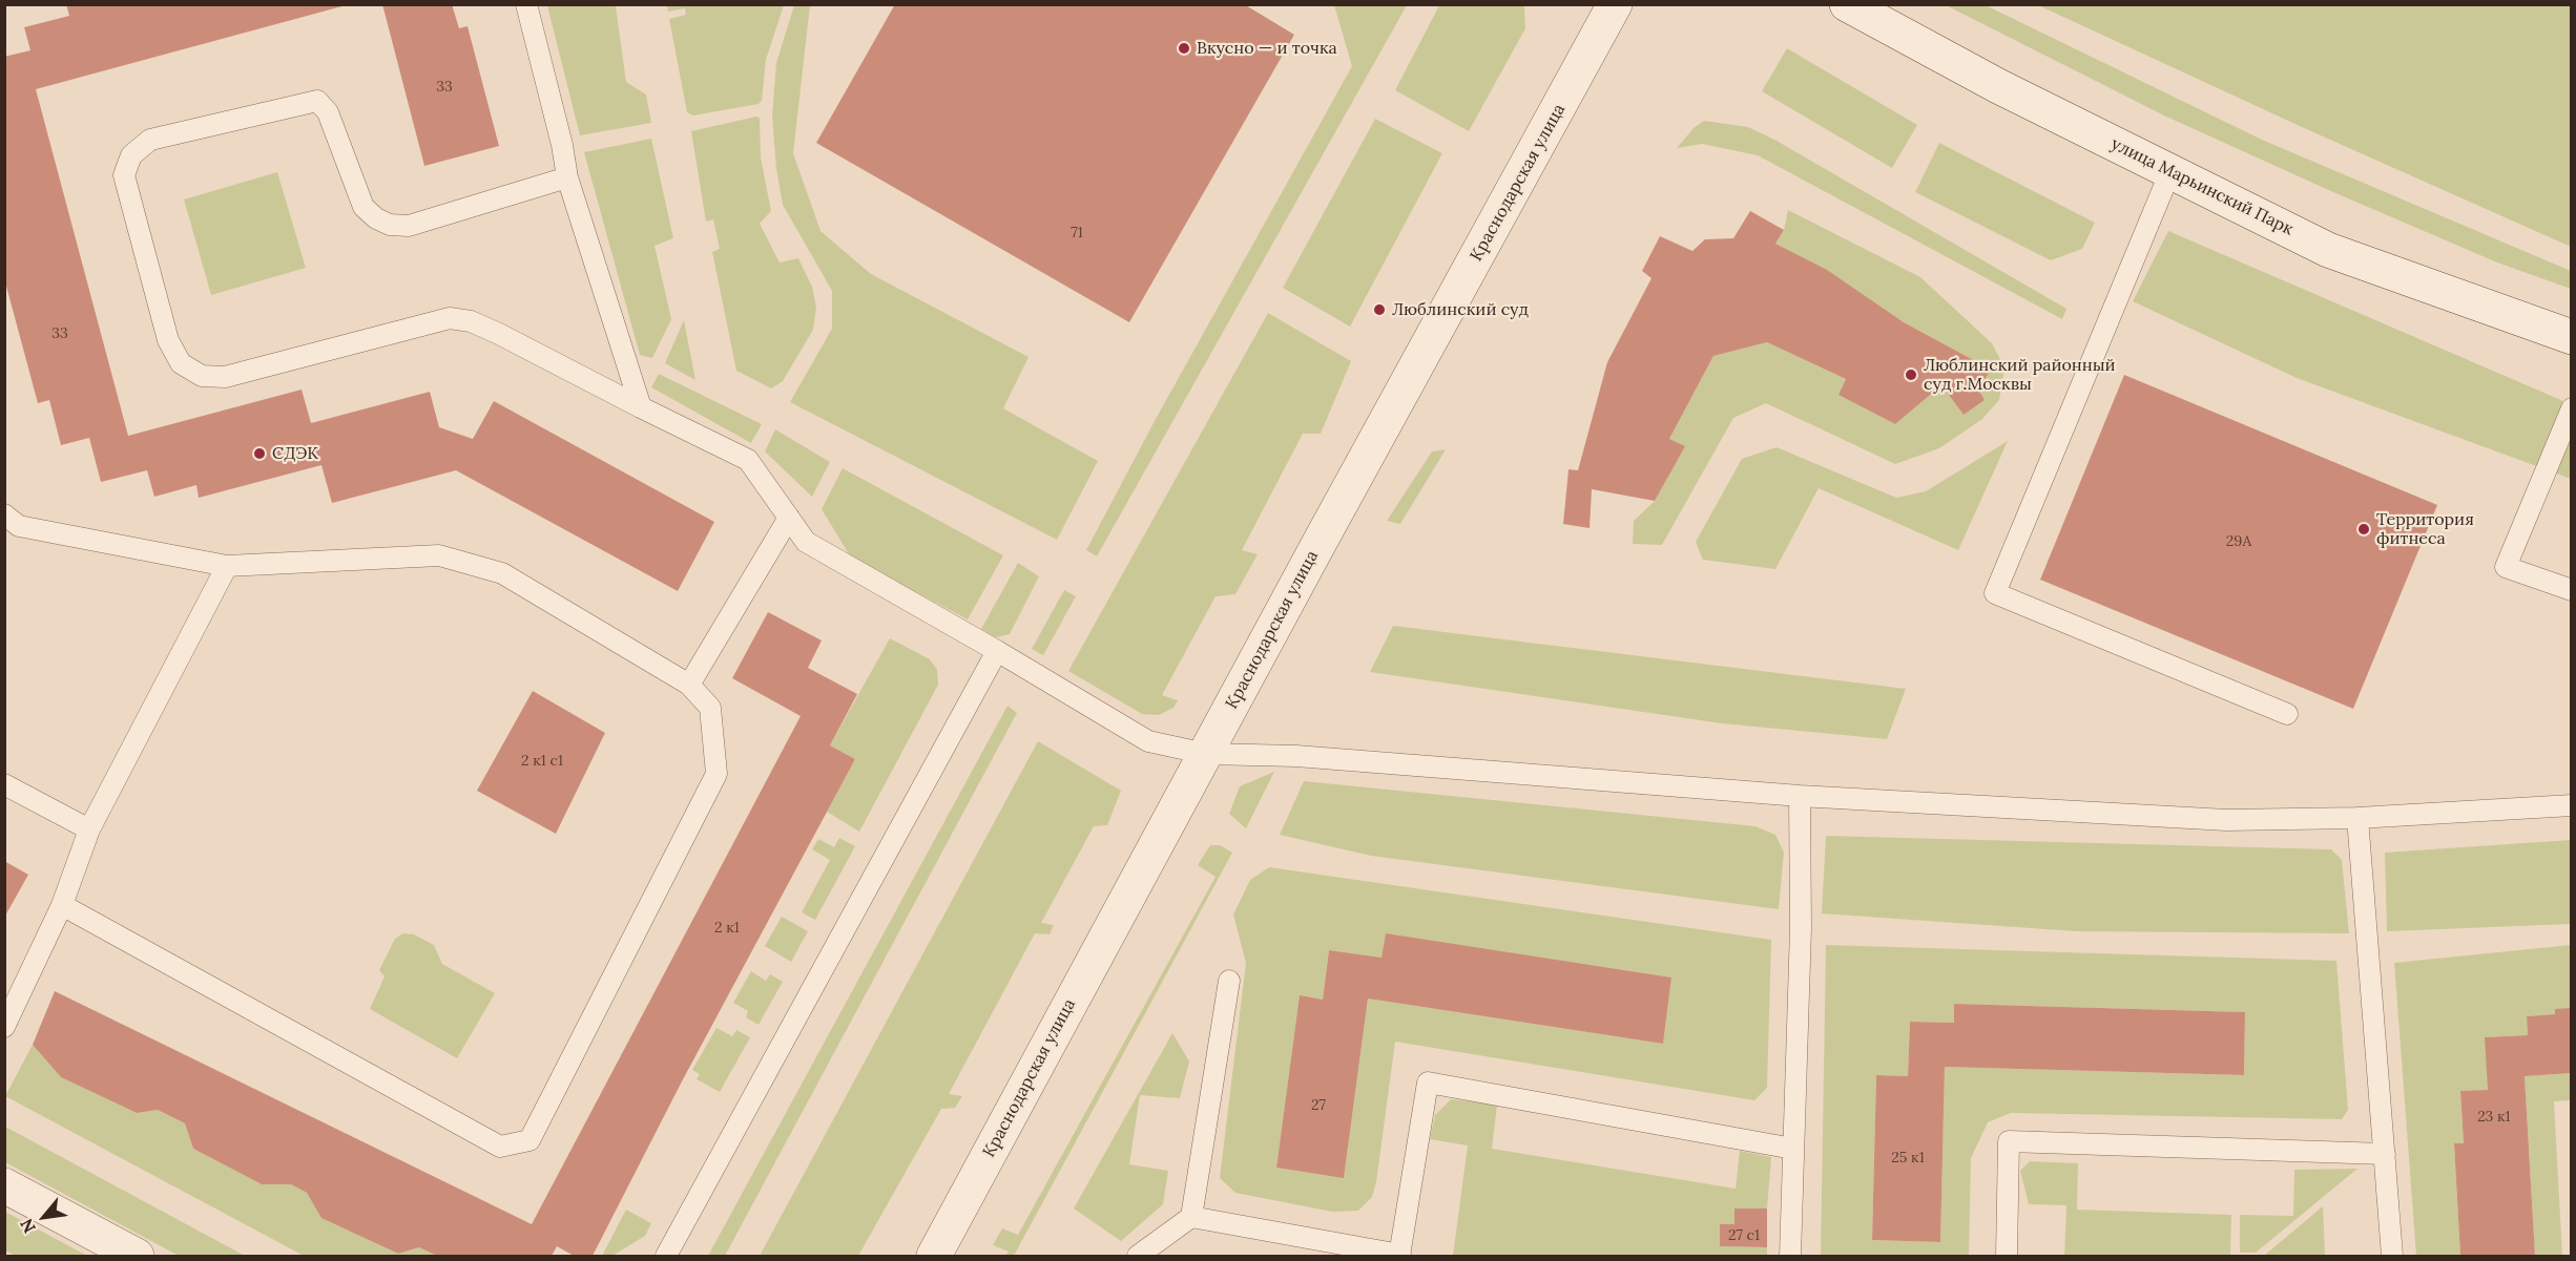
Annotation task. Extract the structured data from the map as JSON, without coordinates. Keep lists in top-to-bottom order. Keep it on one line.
{"streets":{"street":["Краснодарская улица","улица Марьинский Парк"]},"places":["Вкусно — и точка","Люблинский суд","Люблинский районный суд г.Москвы","СДЭК","Территория фитнеса"],"house_numbers":["33","71","33","29А","2 к1 с1","2 к1","27","23 к1","25 к1","27 с1"],"north":"bottom left"}
